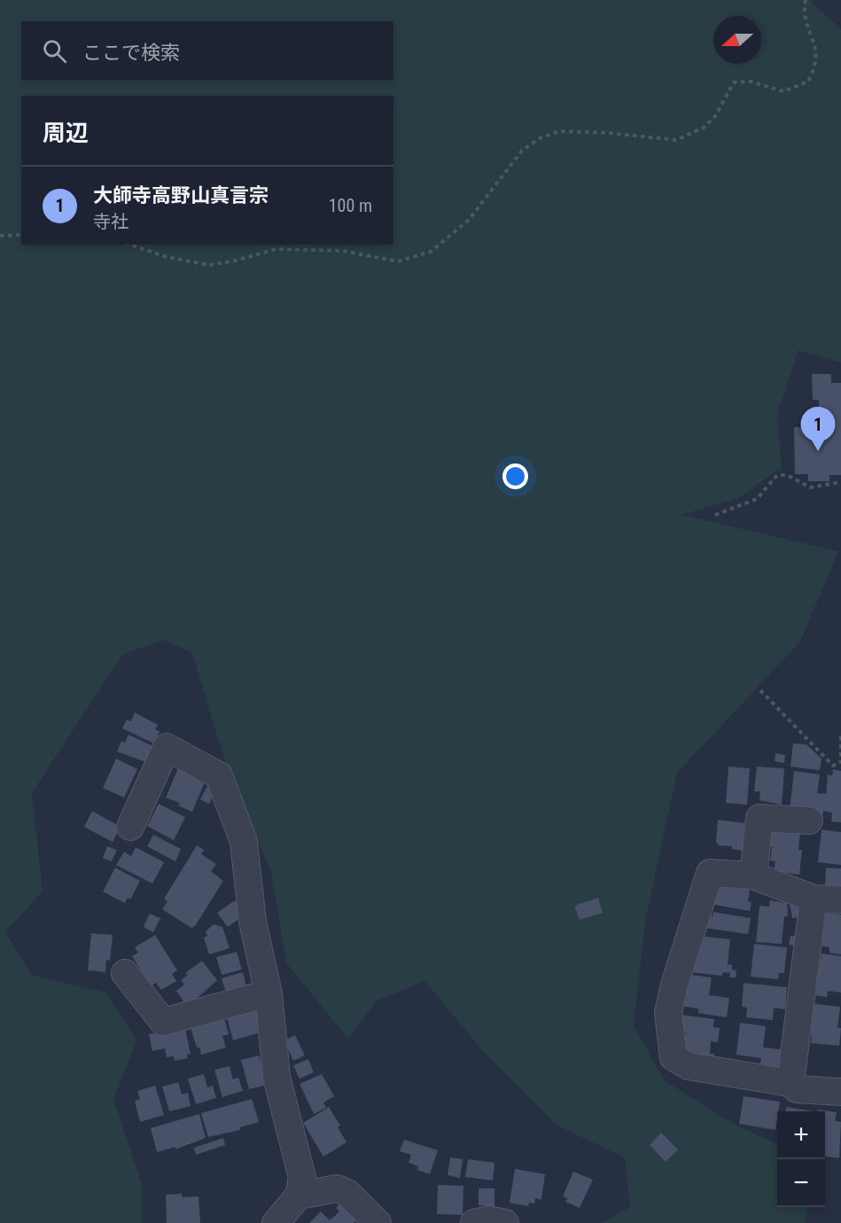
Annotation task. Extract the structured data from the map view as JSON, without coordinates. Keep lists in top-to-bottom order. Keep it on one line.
{"north":"left","page":{"search":"ここで検索","heading":"周辺","list":[{"mark":"1","name":"大師寺高野山真言宗","note":"寺社","value":"100 m"}],"pins":"1","map_buttons":["+","−"]}}
